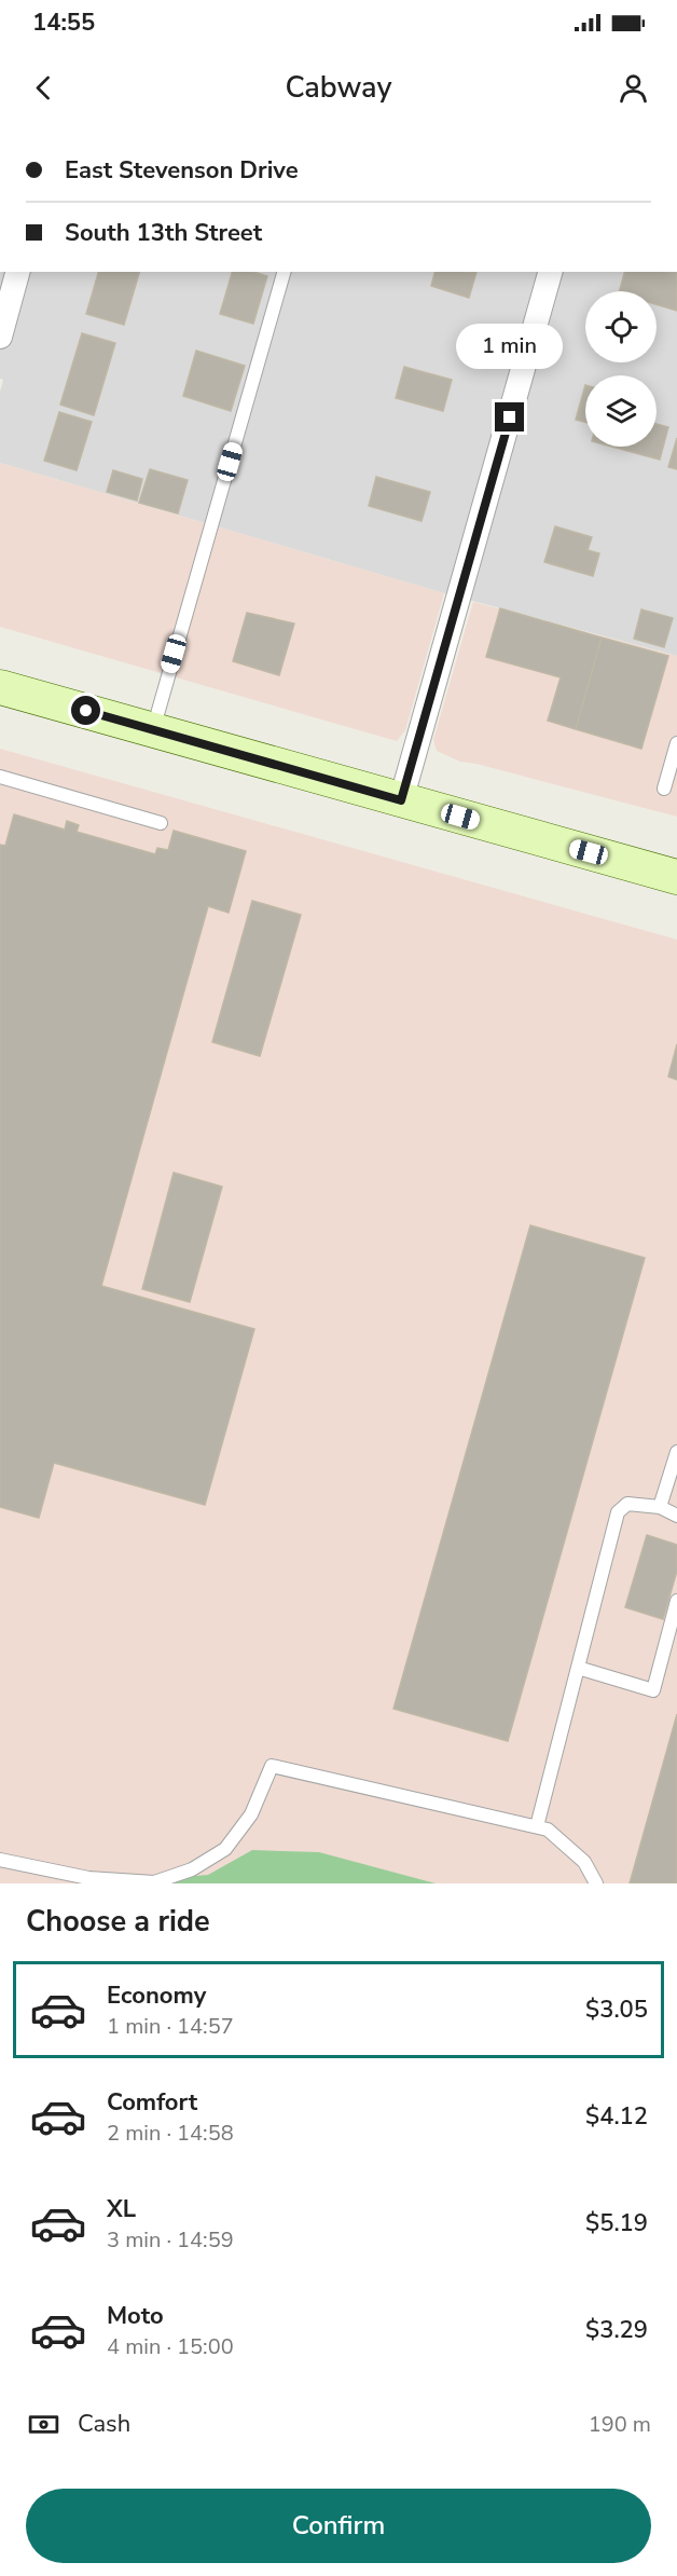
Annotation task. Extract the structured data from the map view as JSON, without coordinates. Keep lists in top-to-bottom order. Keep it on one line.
{"page":{"status":"14:55","header":"Cabway","banner":["East Stevenson Drive","South 13th Street"],"bubble":"1 min","heading":"Choose a ride","list":[{"name":"Economy","note":"1 min · 14:57","value":"$3.05"},{"name":"Comfort","note":"2 min · 14:58","value":"$4.12"},{"name":"XL","note":"3 min · 14:59","value":"$5.19"},{"name":"Moto","note":"4 min · 15:00","value":"$3.29"}],"pay":["Cash","190 m"],"buttons":"Confirm"}}
